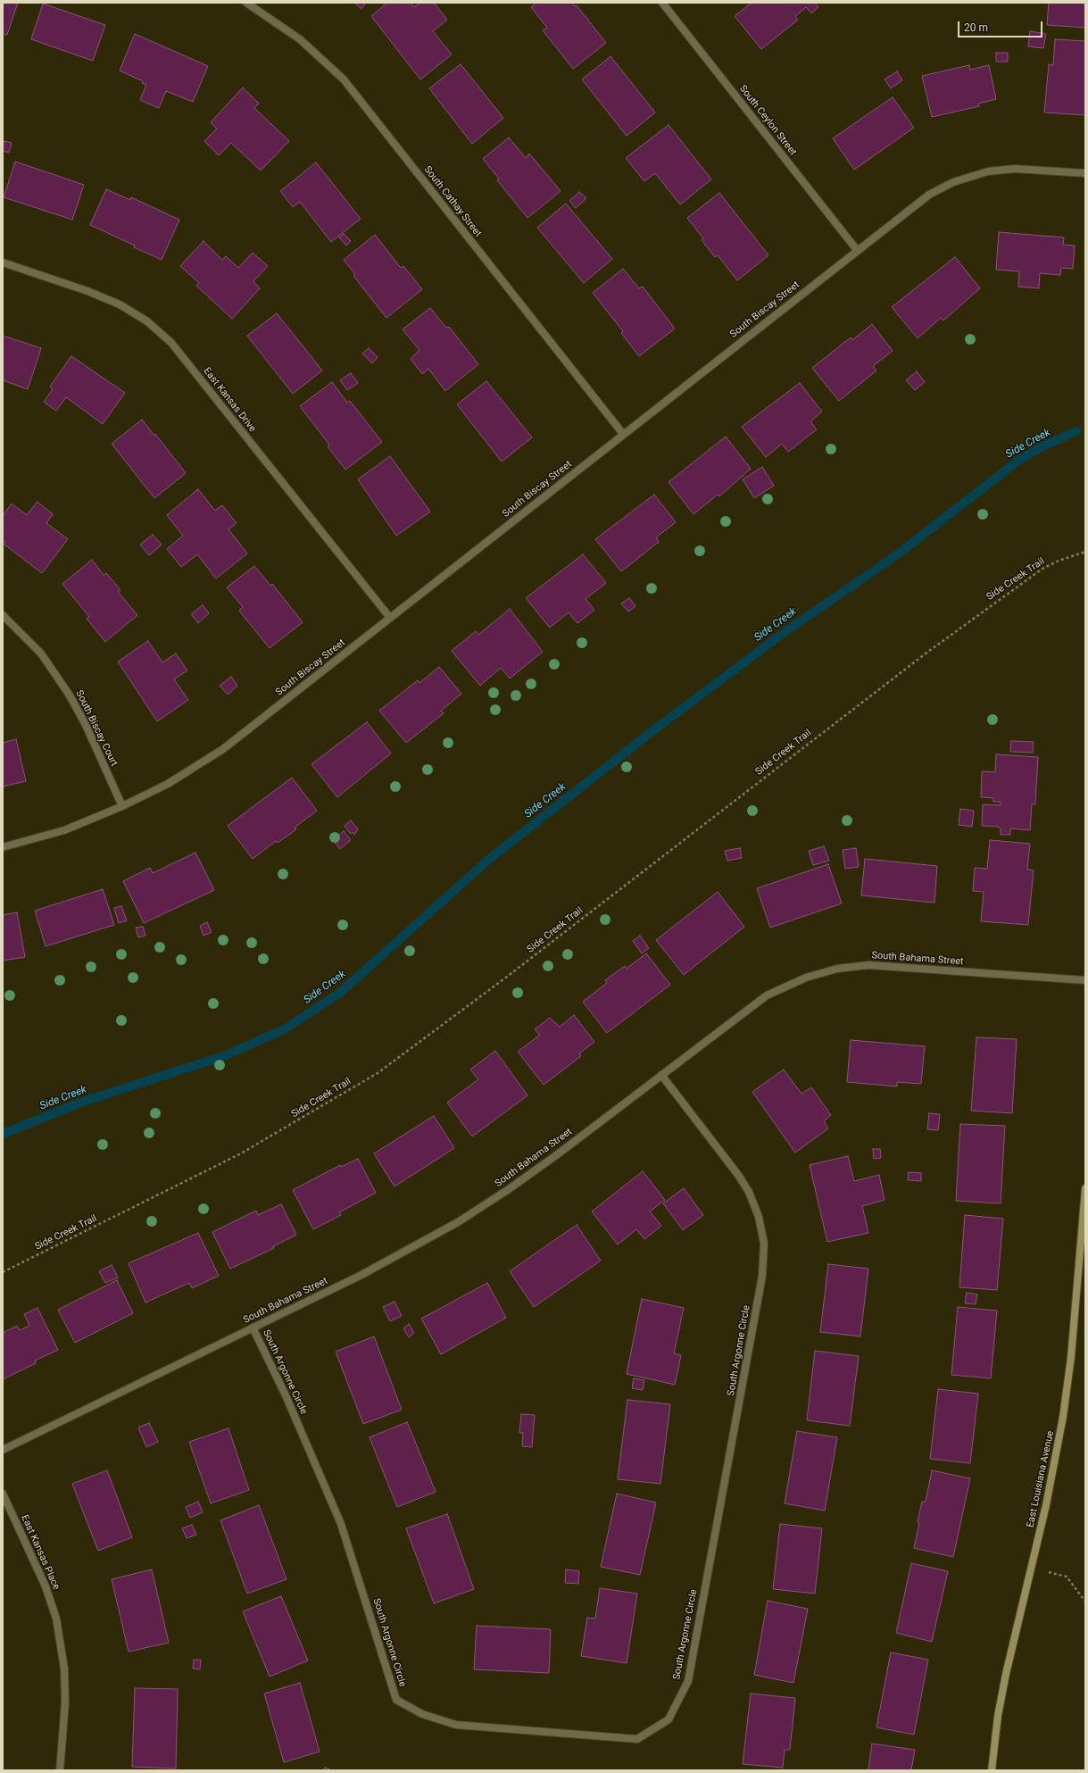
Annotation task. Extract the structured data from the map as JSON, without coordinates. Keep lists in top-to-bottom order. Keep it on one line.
{"streets":{"street":["South Ceylon Street","South Cathay Street","South Biscay Street","East Kansas Drive","South Biscay Court","South Bahama Street","South Argonne Circle","East Louisiana Avenue","East Kansas Place"],"path":["Side Creek Trail"]},"crossings":[["South Ceylon Street","South Biscay Street"],["South Cathay Street","South Biscay Street"],["South Biscay Street","East Kansas Drive"],["South Biscay Street","South Biscay Court"],["South Bahama Street","South Argonne Circle"]],"water":["Side Creek"],"scale_bar":"20 m"}
